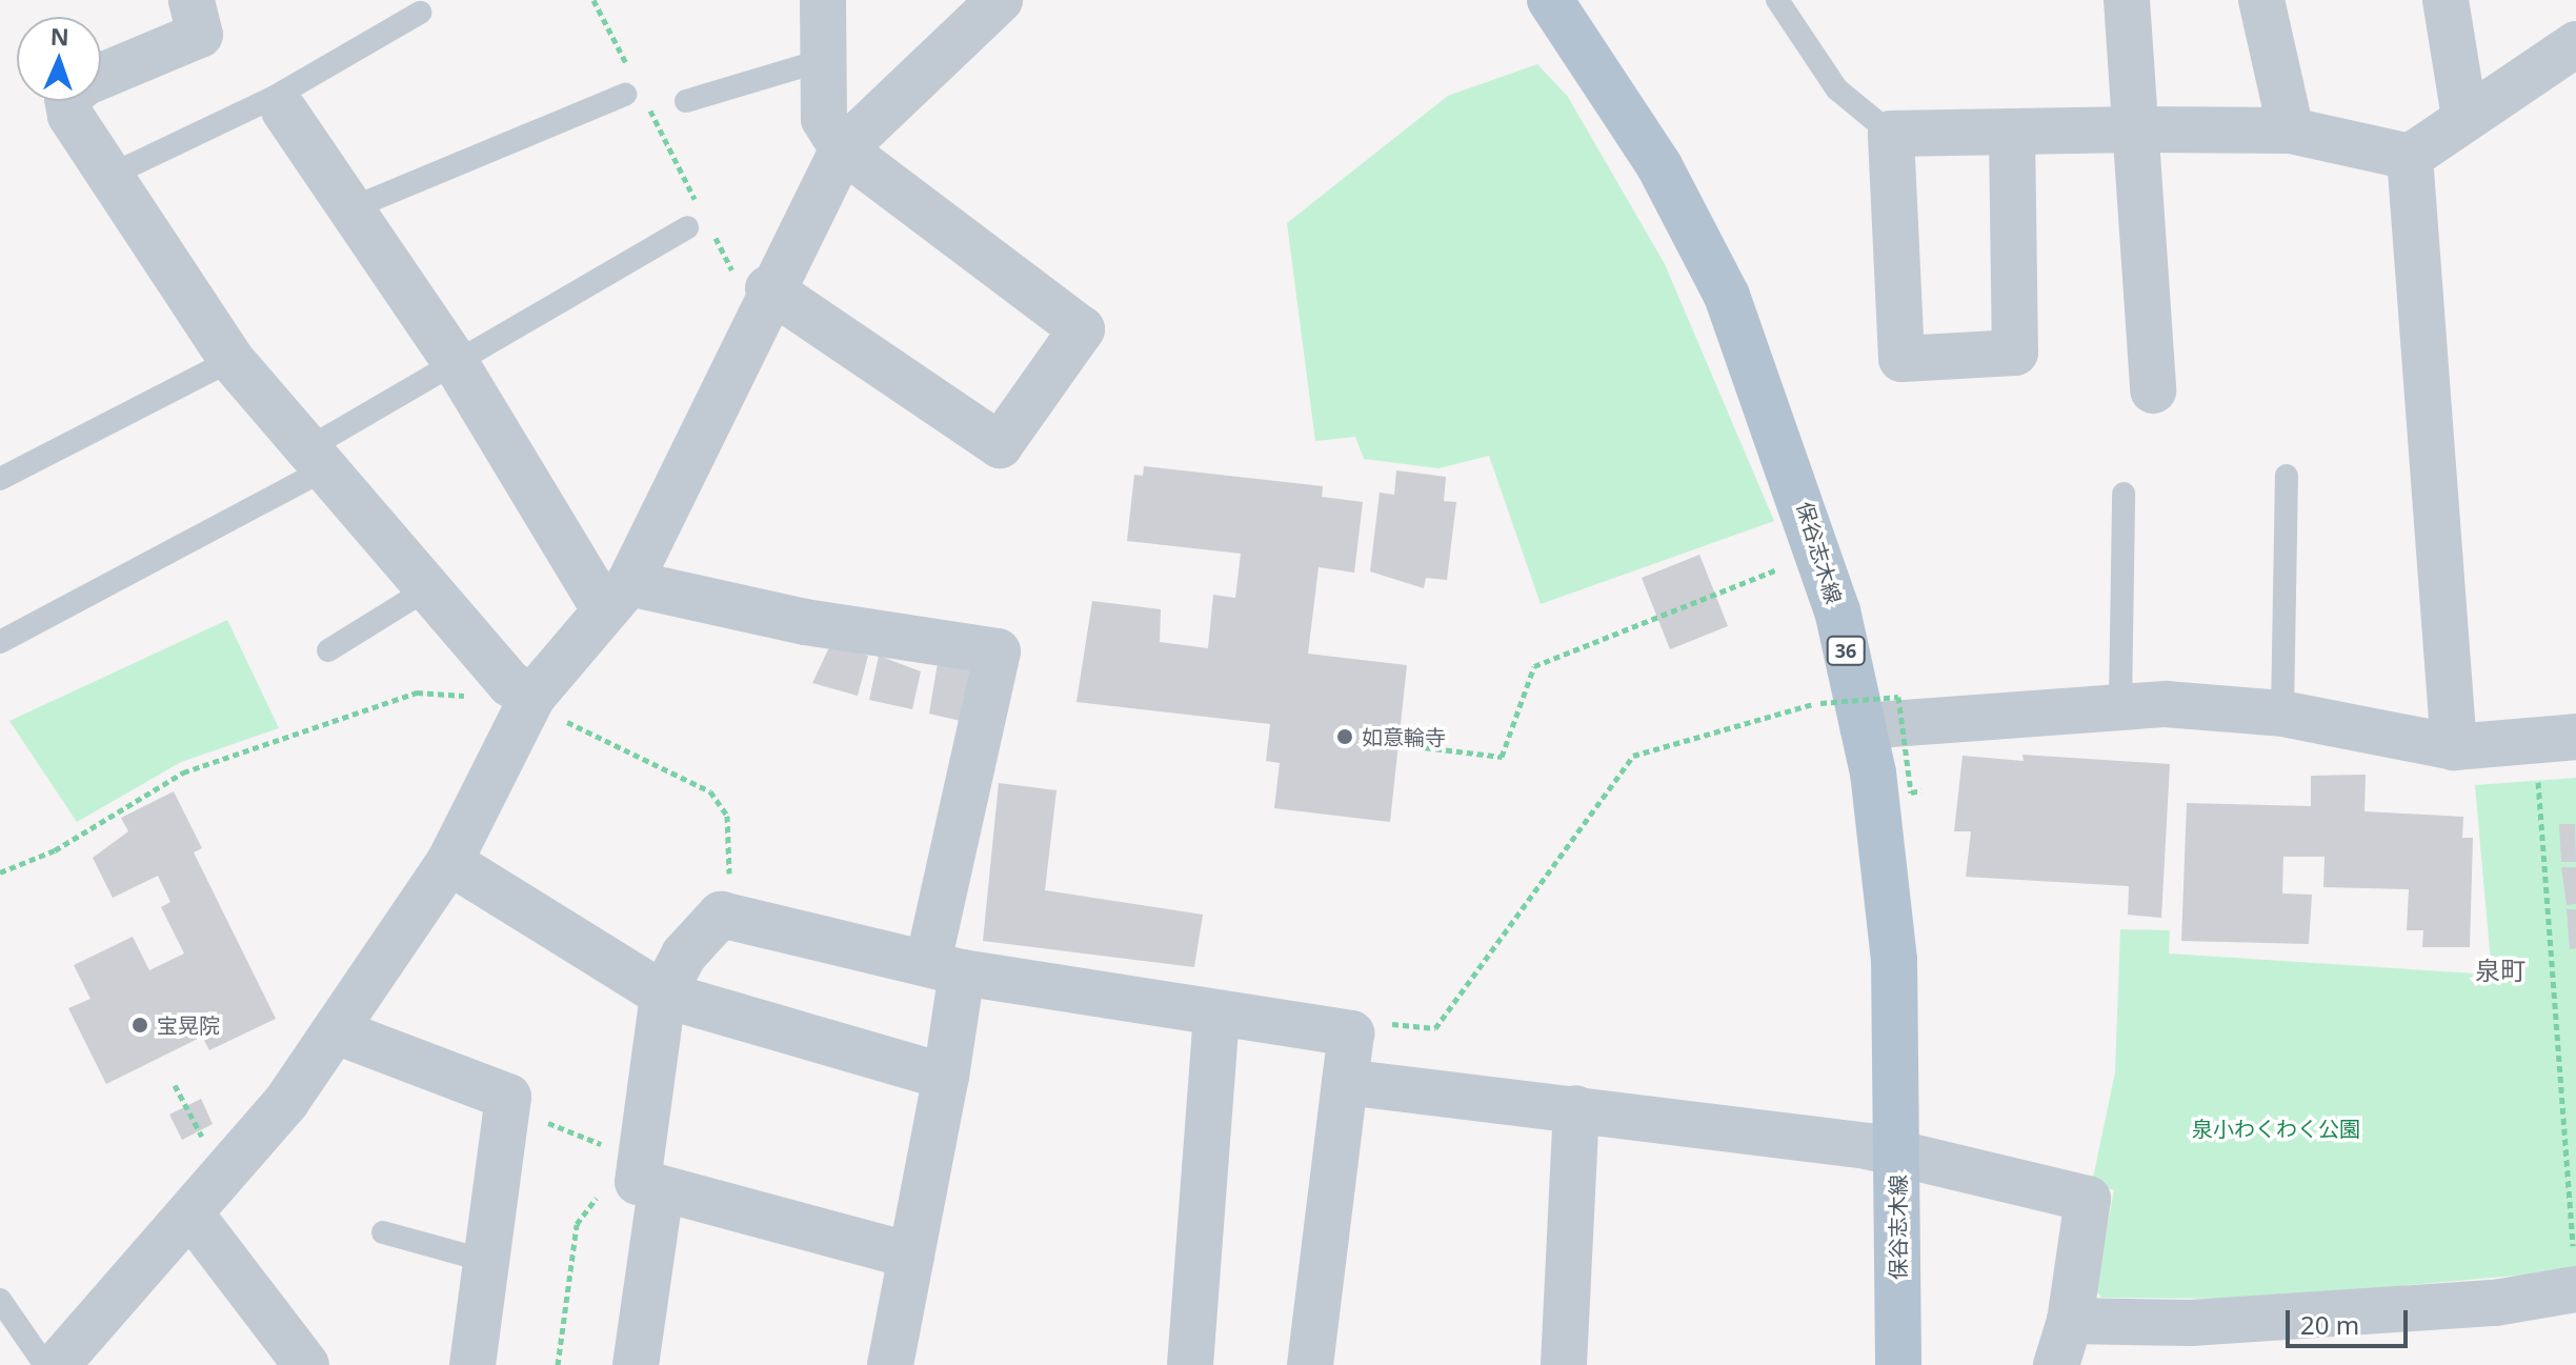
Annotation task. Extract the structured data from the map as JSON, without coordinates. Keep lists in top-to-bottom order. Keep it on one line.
{"streets":{"main road":["保谷志木線","36"]},"districts":["泉町"],"parks":["泉小わくわく公園"],"places":["如意輪寺","宝晃院"],"scale_bar":"20 m","north":"top"}
